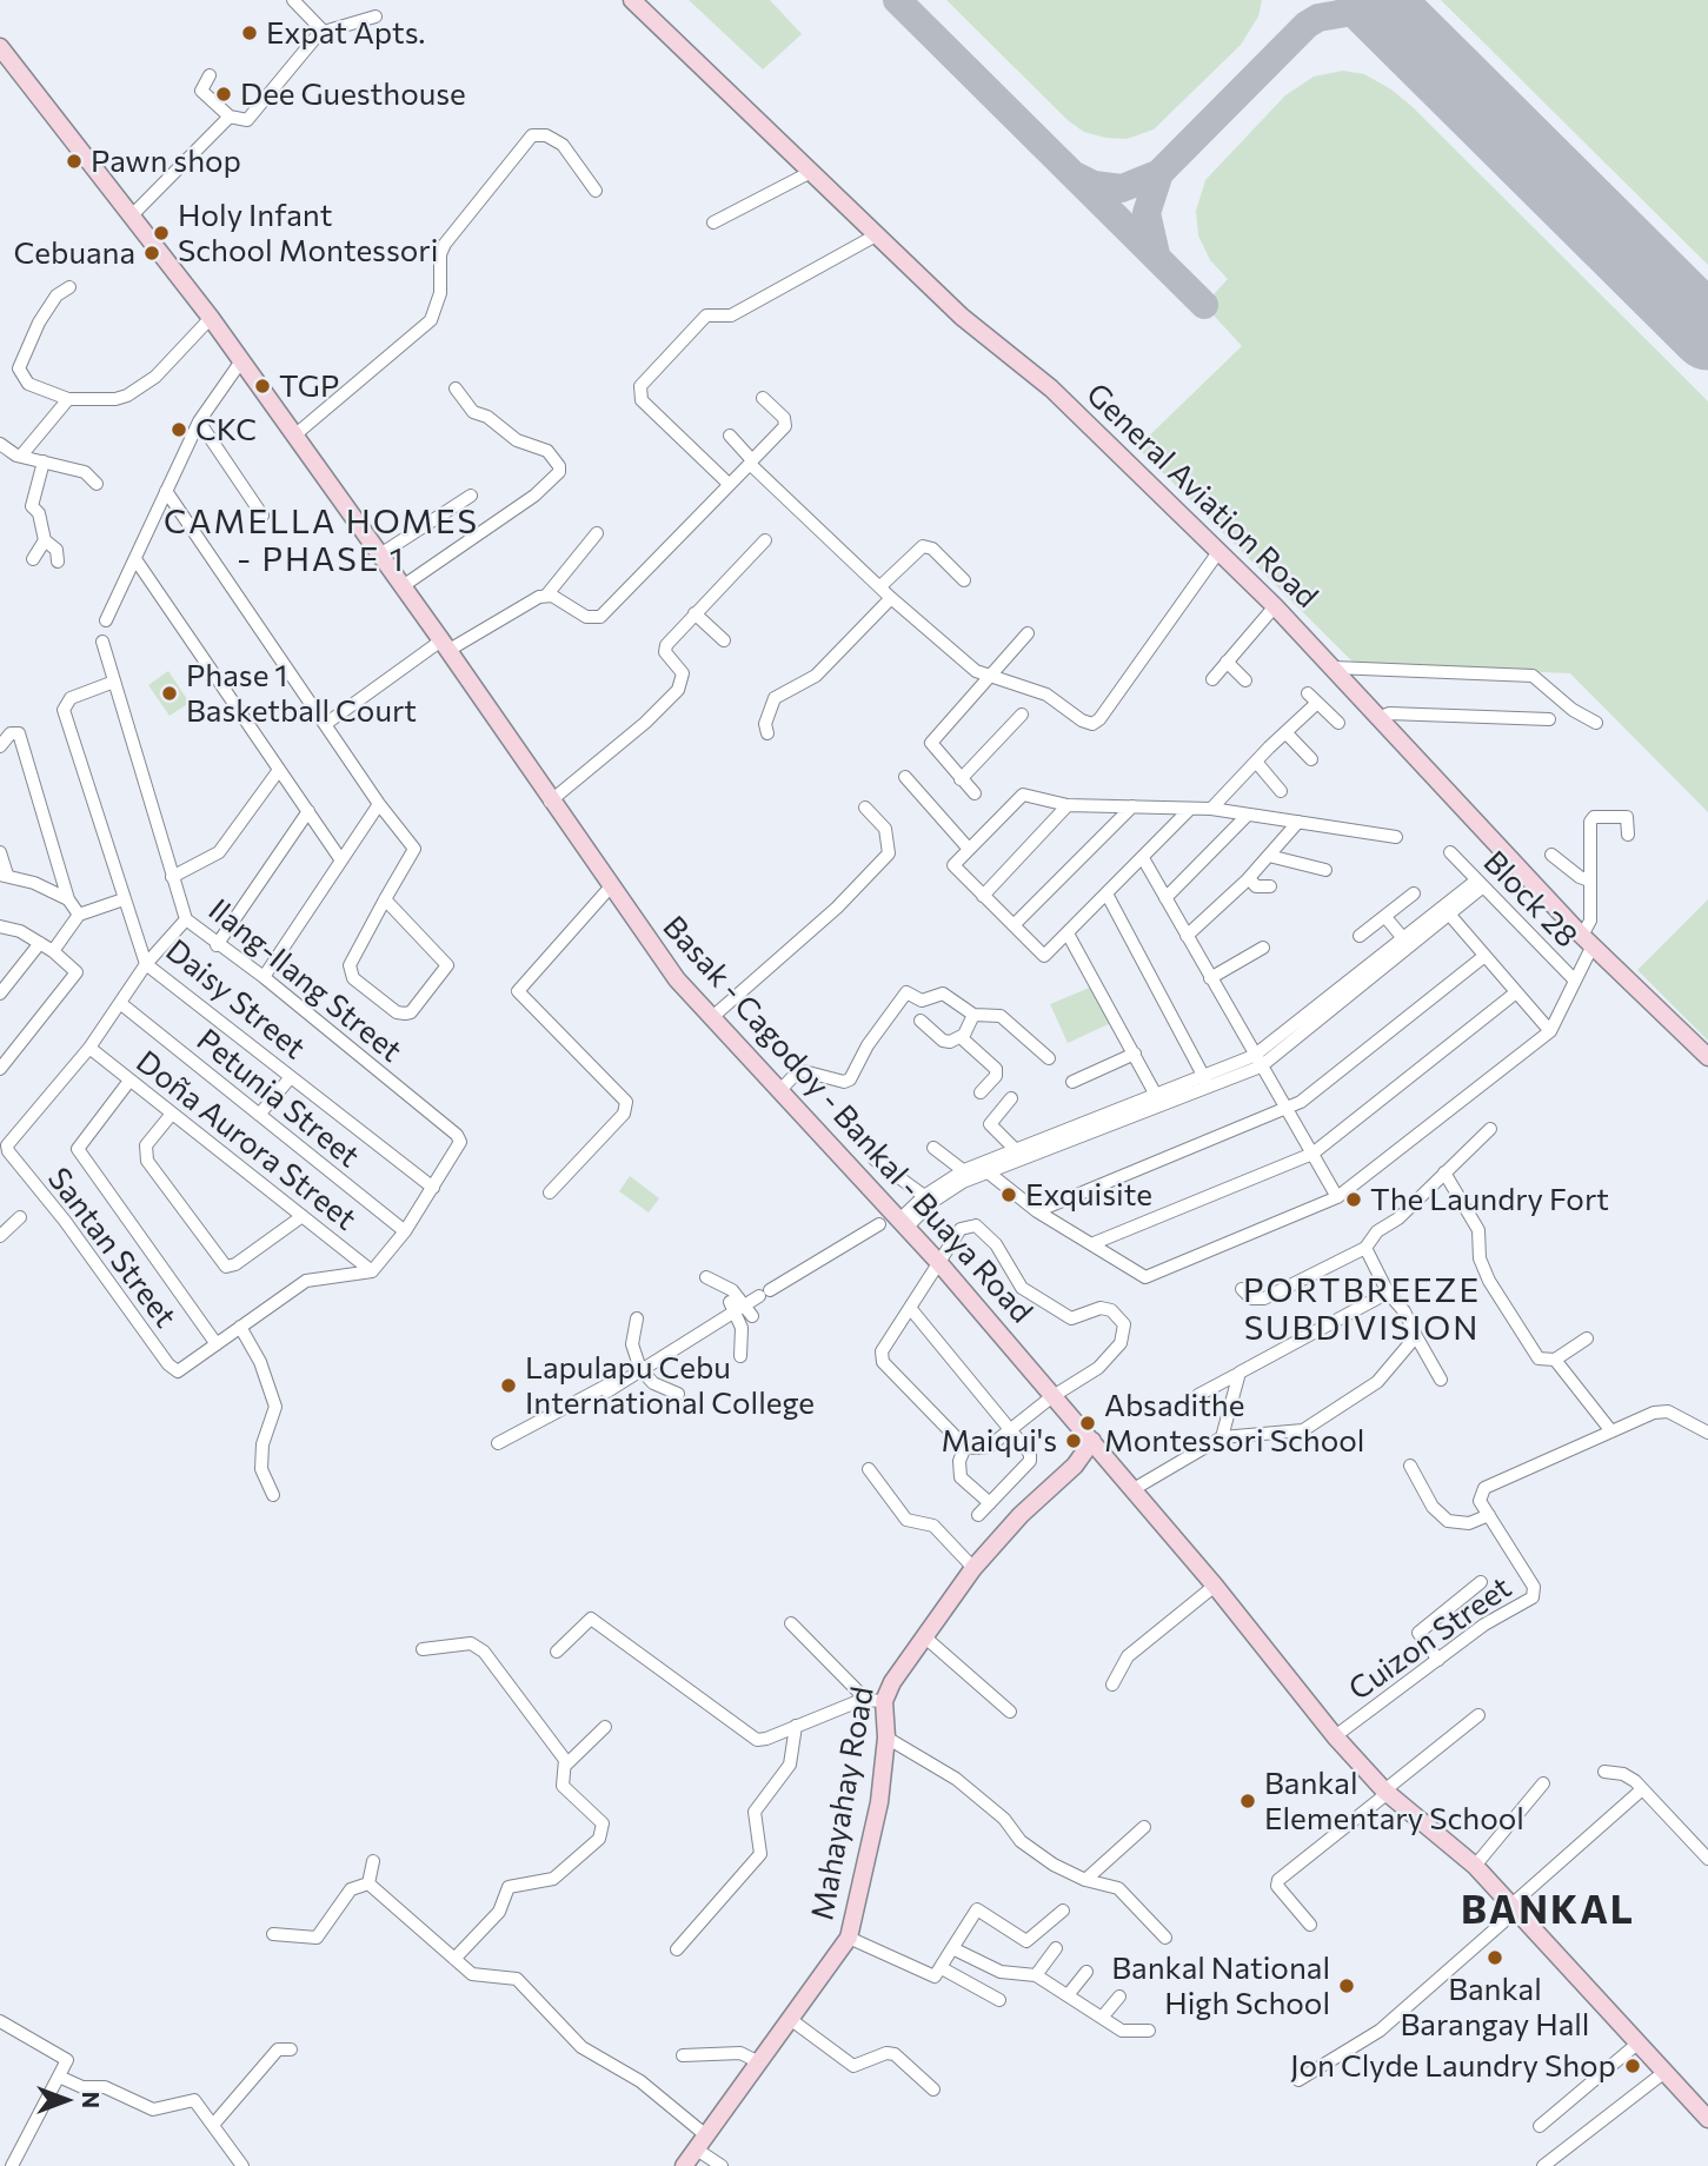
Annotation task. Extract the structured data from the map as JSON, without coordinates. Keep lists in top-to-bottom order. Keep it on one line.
{"streets":{"street":["General Aviation Road","Block 28","Ilang-Ilang Street","Daisy Street","Petunia Street","Basak - Cagodoy - Bankal - Buaya Road","Doña Aurora Street","Santan Street","Cuizon Street","Mahayahay Road"]},"crossings":[["Ilang-Ilang Street","Daisy Street"],["Basak - Cagodoy - Bankal - Buaya Road","Cuizon Street"],["Basak - Cagodoy - Bankal - Buaya Road","Mahayahay Road"],["Doña Aurora Street","Santan Street"]],"districts":["CAMELLA HOMES - PHASE 1","PORTBREEZE SUBDIVISION","BANKAL"],"places":["Expat Apts.","Dee Guesthouse","Pawn shop","Holy Infant School Montessori","Cebuana","TGP","CKC","Phase 1 Basketball Court","Exquisite","The Laundry Fort","Lapulapu Cebu International College","Absadithe Montessori School","Maiqui's","Bankal Elementary School","Bankal Barangay Hall","Bankal National High School","Jon Clyde Laundry Shop"],"north":"right"}
